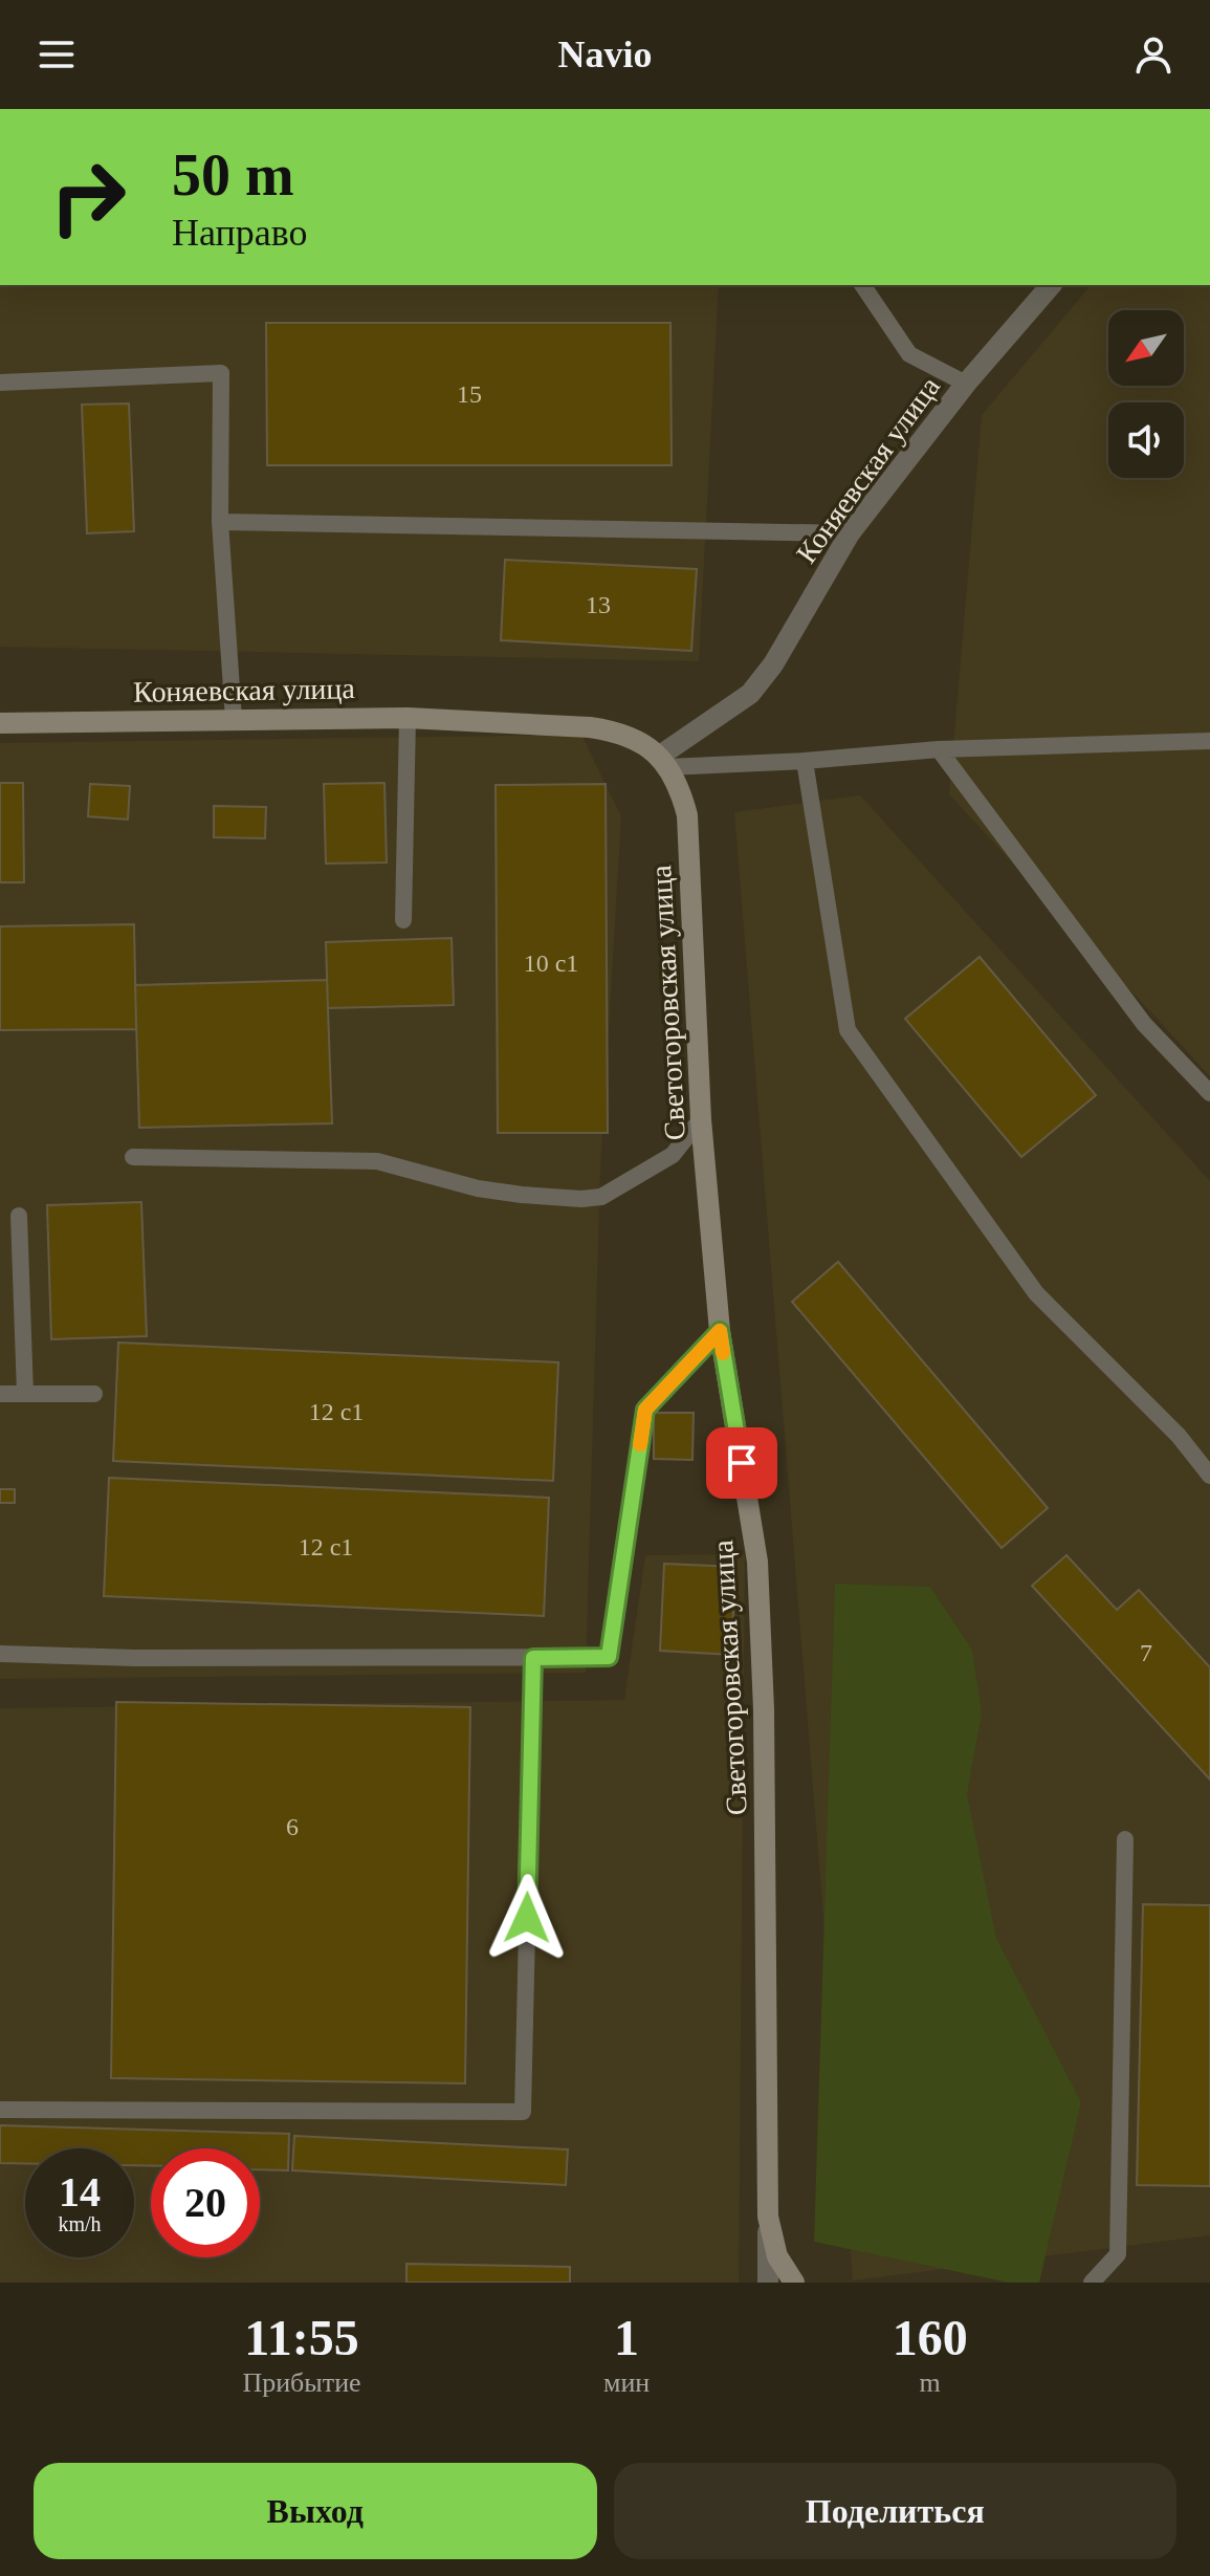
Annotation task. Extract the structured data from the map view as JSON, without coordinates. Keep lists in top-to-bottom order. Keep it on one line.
{"streets":{"street":["Коняевская улица","Светогоровская улица"]},"crossings":[["Коняевская улица","Светогоровская улица"]],"house_numbers":["15","13","10 с1","12 с1","12 с1","7","6"],"north":"bottom left","page":{"header":"Navio","turn":["50 m","Направо"],"speed":"14 km/h","limit":"20","eta":["11:55","Прибытие","1","мин","160","m"],"buttons":["Выход","Поделиться"]}}
